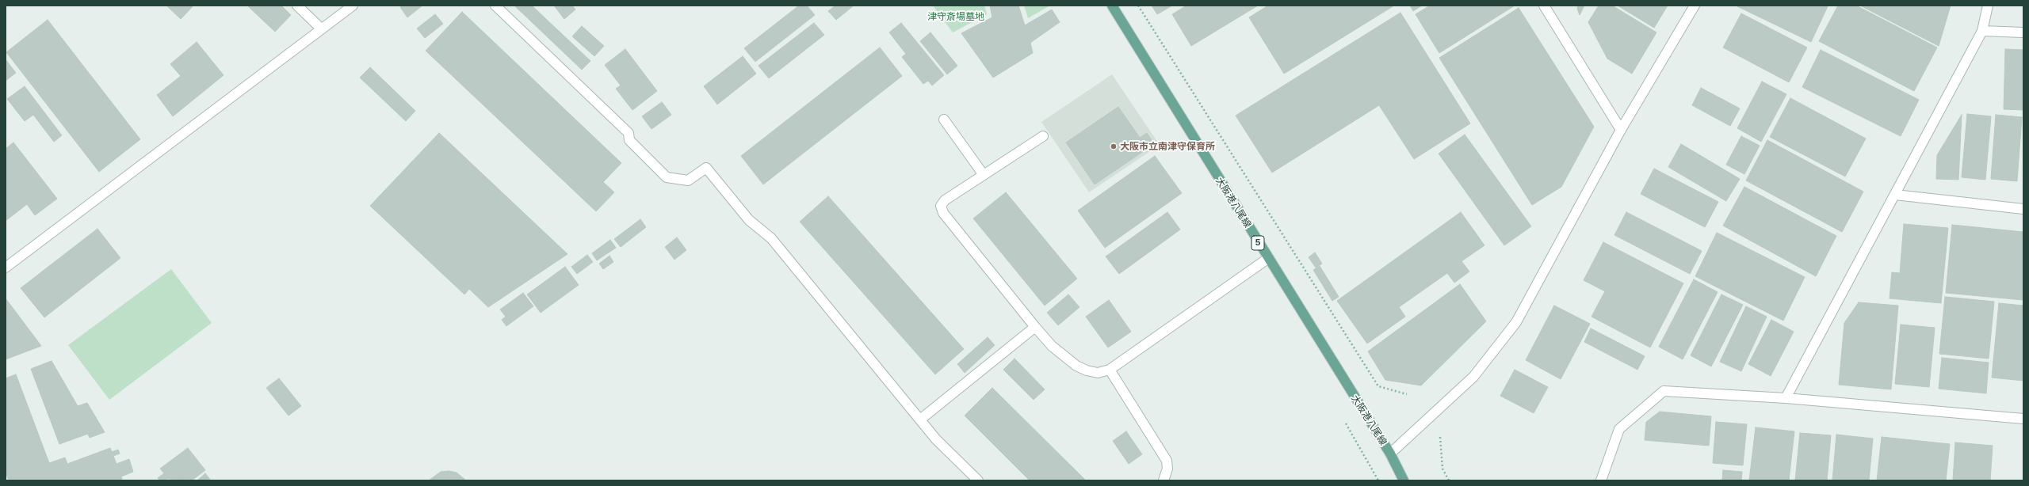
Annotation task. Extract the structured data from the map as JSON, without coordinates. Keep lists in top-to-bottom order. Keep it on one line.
{"streets":{"main road":["大阪港八尾線","5"]},"parks":["津守斎場墓地"],"places":["大阪市立南津守保育所"]}
